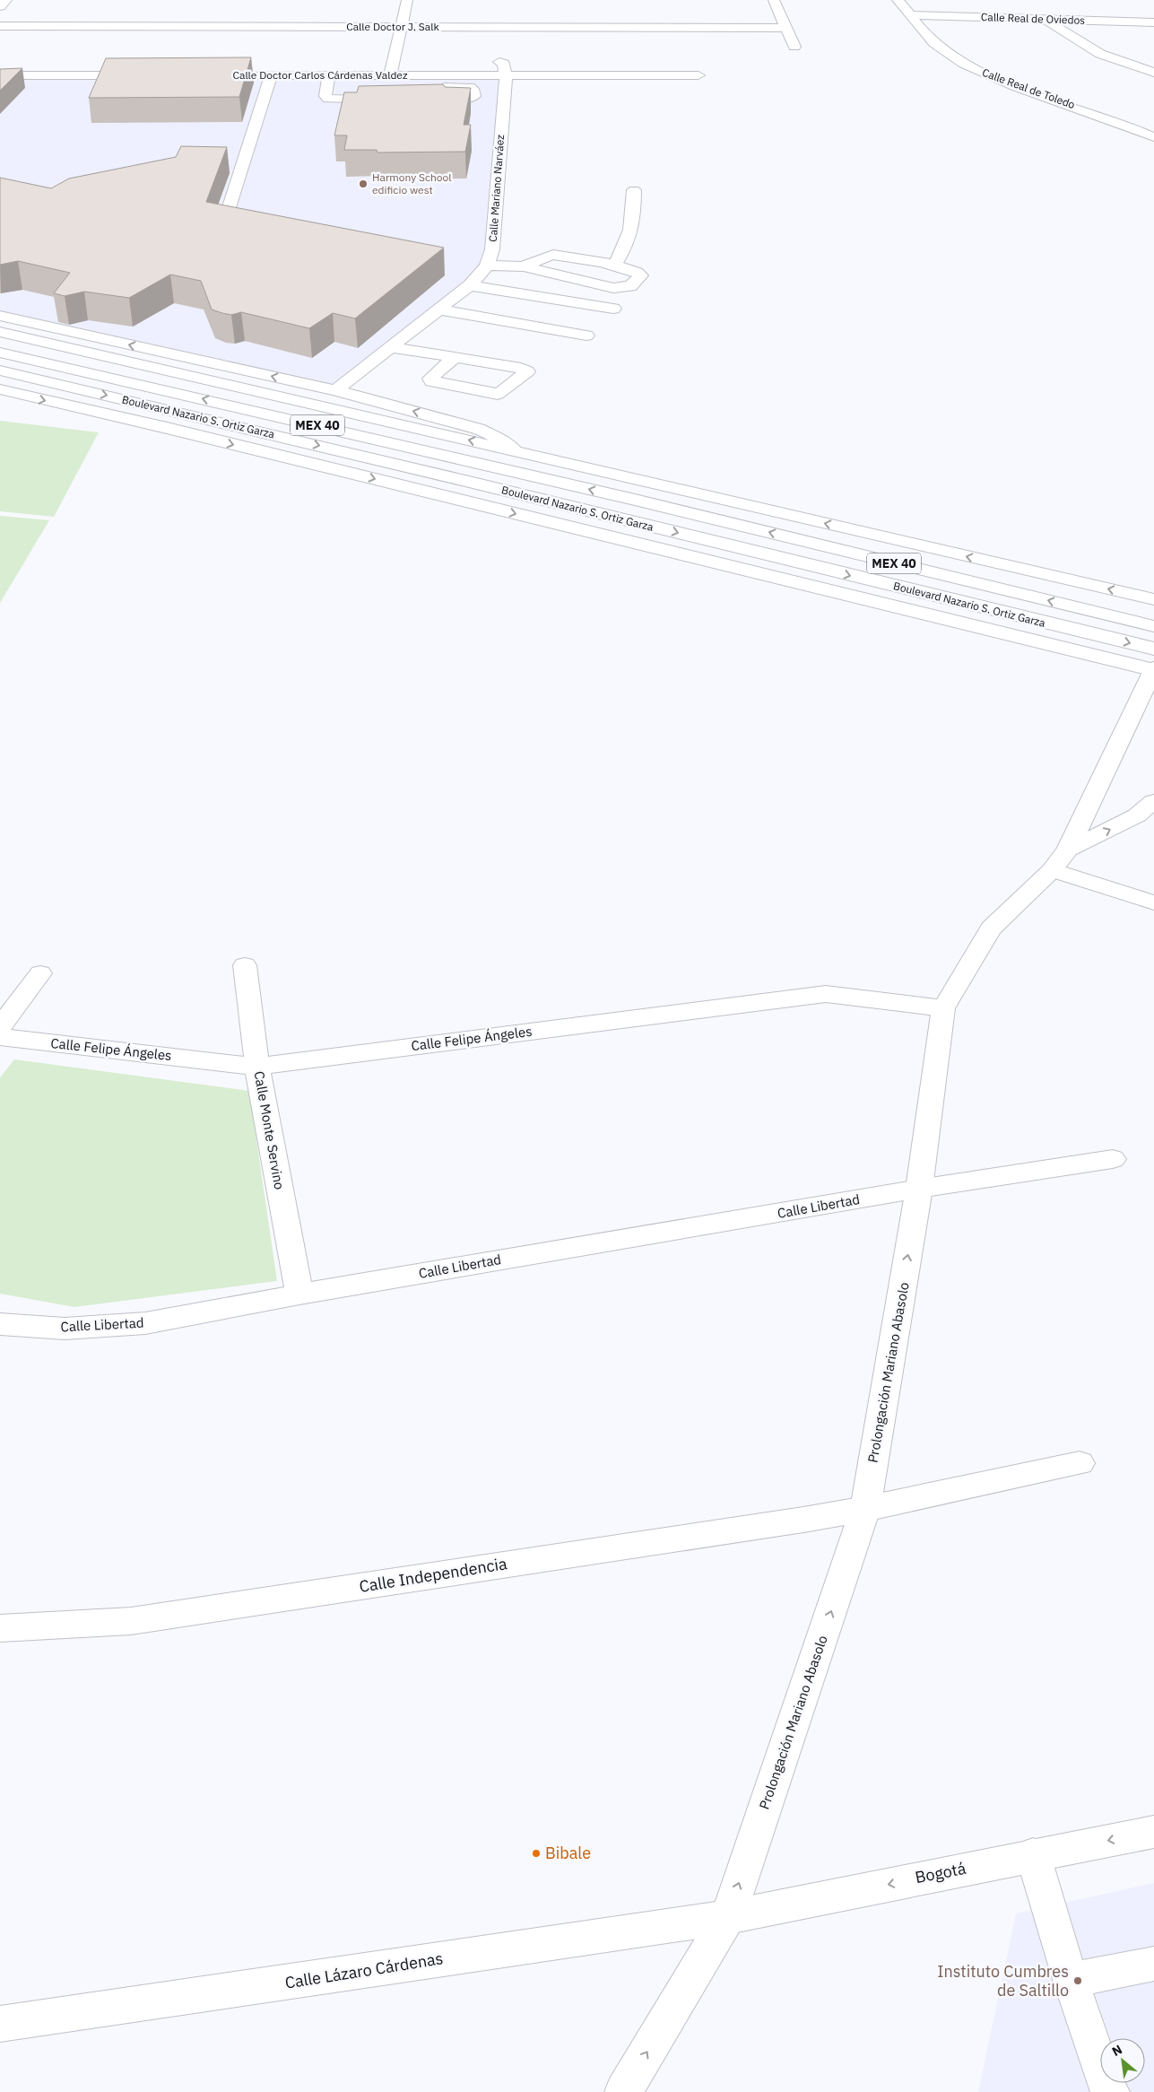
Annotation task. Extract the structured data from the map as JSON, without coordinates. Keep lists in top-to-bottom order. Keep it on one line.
{"streets":{"main road":["Calle Real de Oviedos","Calle Doctor J. Salk","Calle Doctor Carlos Cárdenas Valdez","Calle Real de Toledo","Calle Mariano Narváez","Boulevard Nazario S. Ortiz Garza","MEX 40","Calle Felipe Ángeles","Calle Monte Servino","Calle Libertad","Prolongación Mariano Abasolo","Calle Independencia","Bogotá","Calle Lázaro Cárdenas"]},"crossings":[["Calle Real de Oviedos","Calle Real de Toledo"],["Calle Doctor Carlos Cárdenas Valdez","Calle Mariano Narváez"],["Boulevard Nazario S. Ortiz Garza","Prolongación Mariano Abasolo"],["Calle Felipe Ángeles","Calle Monte Servino"],["Calle Felipe Ángeles","Prolongación Mariano Abasolo"],["Calle Monte Servino","Calle Libertad"],["Calle Libertad","Prolongación Mariano Abasolo"],["Prolongación Mariano Abasolo","Calle Independencia"],["Prolongación Mariano Abasolo","Bogotá"],["Prolongación Mariano Abasolo","Calle Lázaro Cárdenas"],["Bogotá","Calle Lázaro Cárdenas"]],"one_way":["Prolongación Mariano Abasolo","Bogotá"],"places":["Harmony School edificio west","Bibale","Instituto Cumbres de Saltillo"],"north":"top left"}
